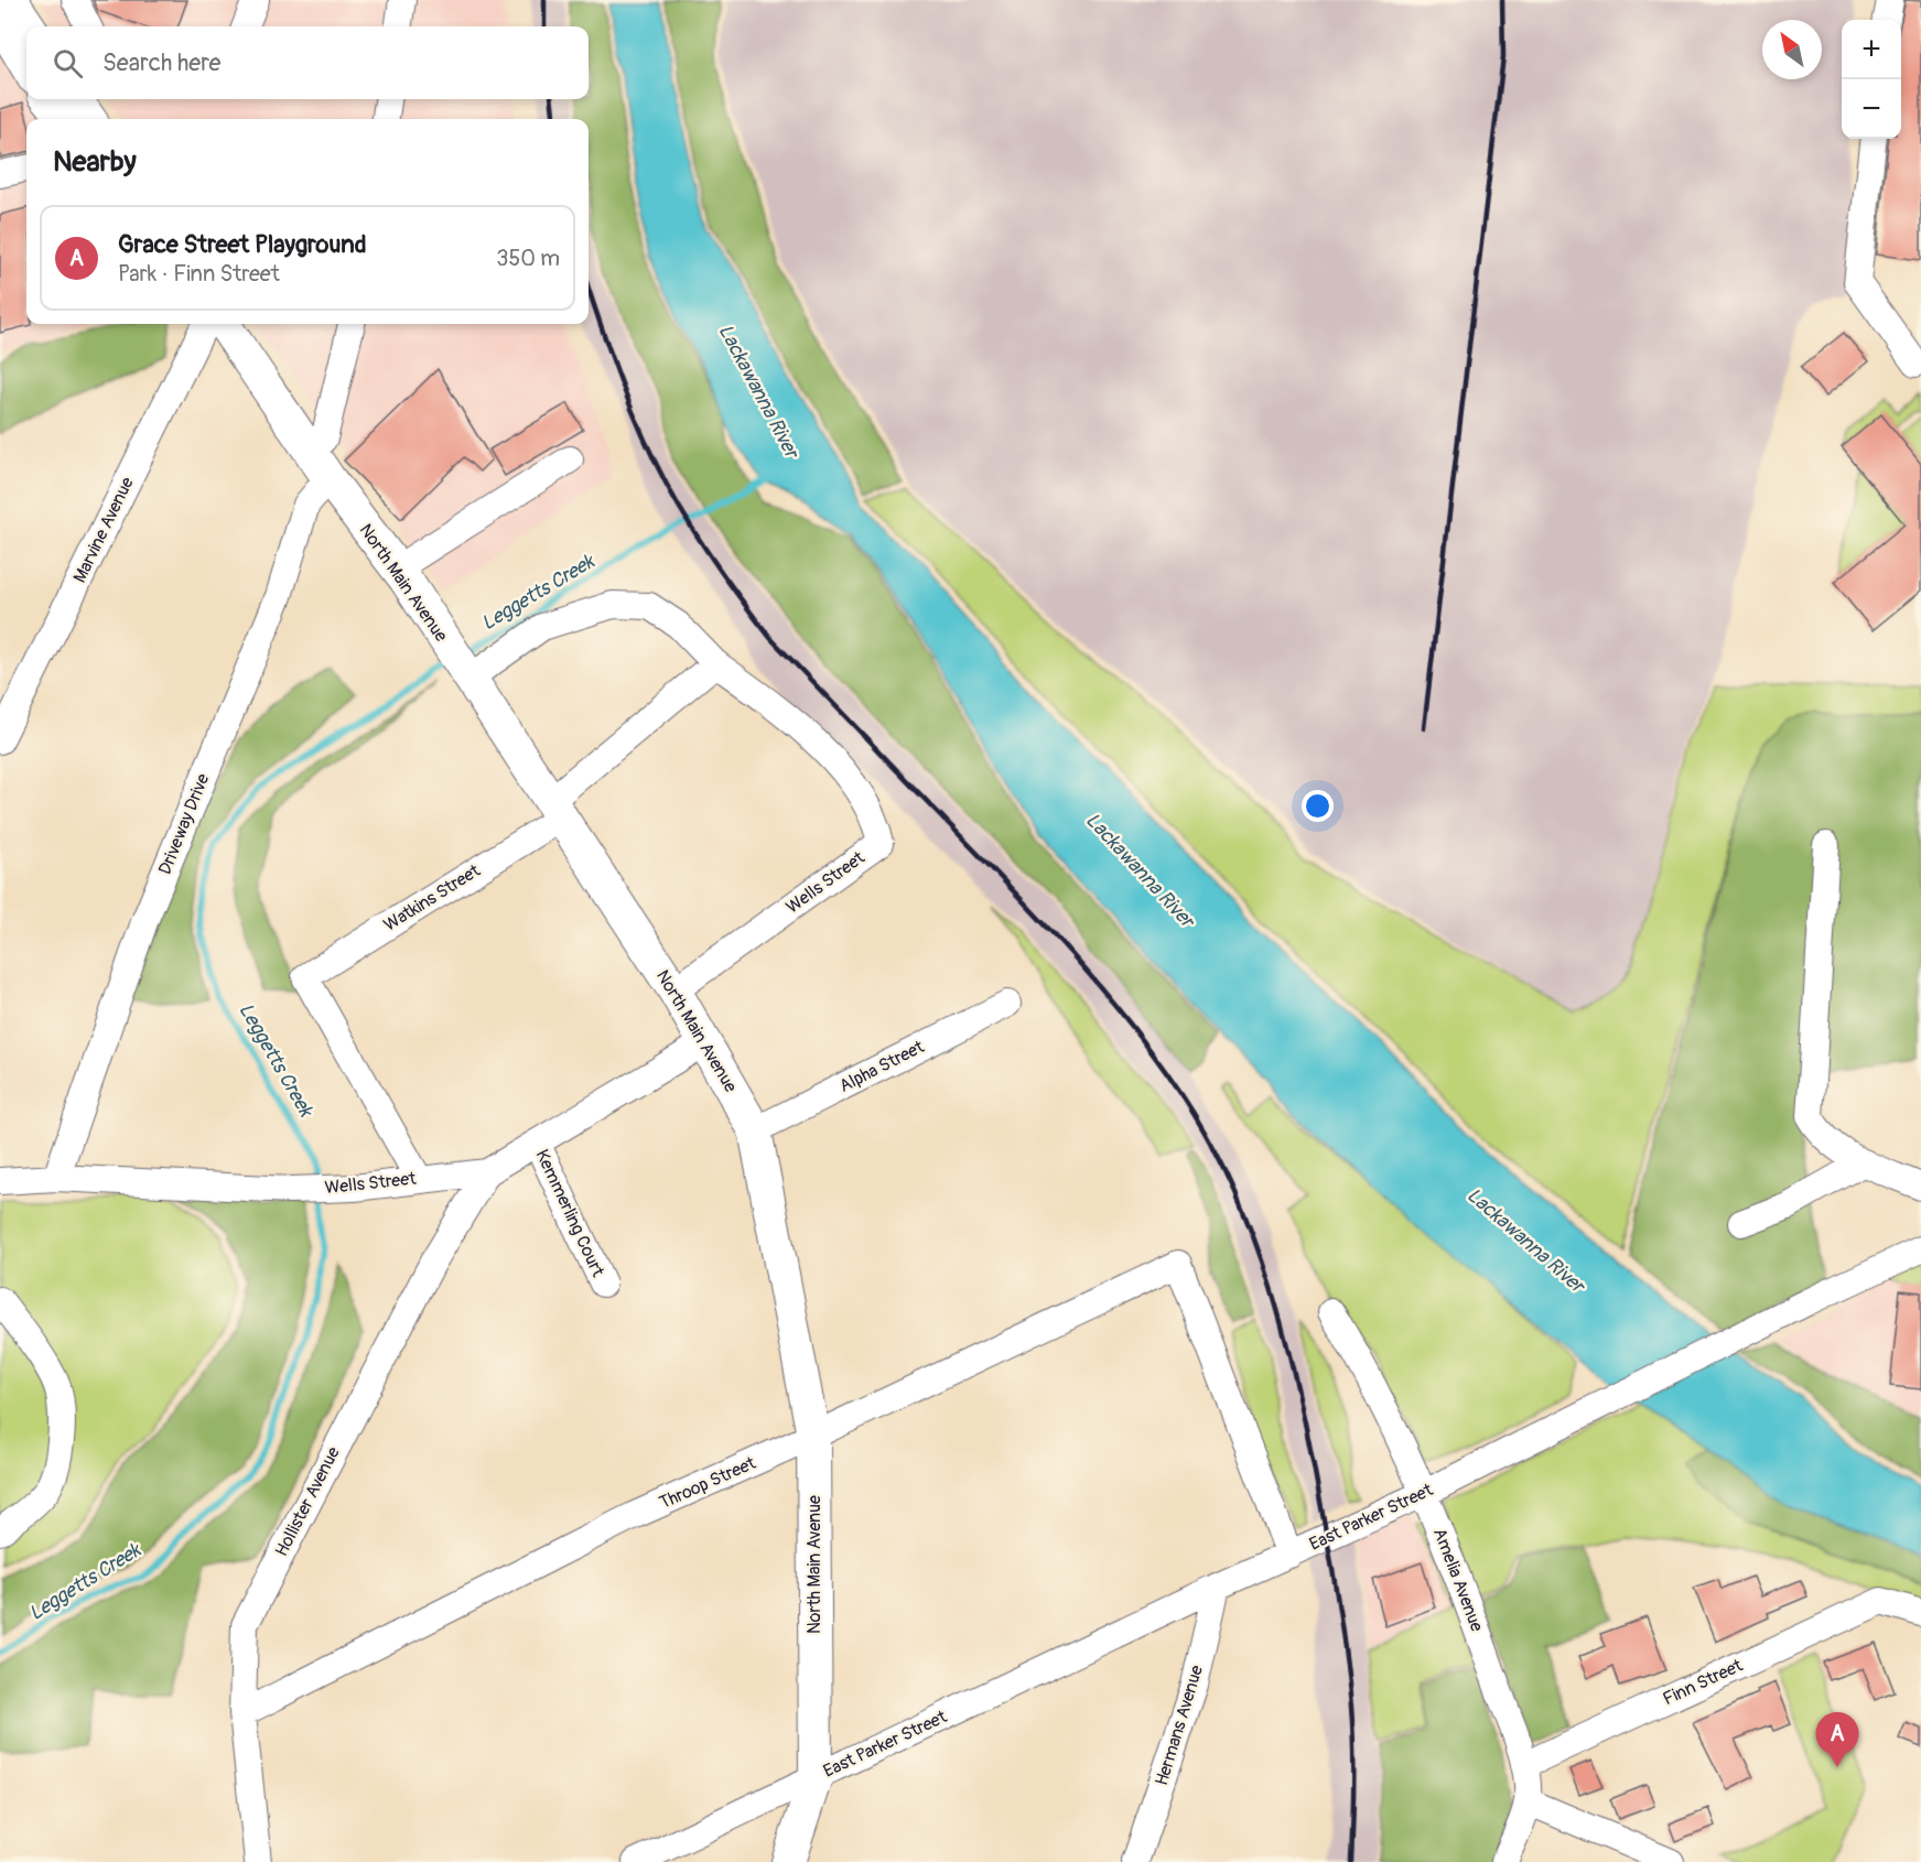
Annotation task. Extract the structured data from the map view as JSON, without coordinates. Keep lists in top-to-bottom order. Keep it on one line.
{"streets":{"main road":["North Main Avenue"],"street":["Marvine Avenue","Driveway Drive","Wells Street","Watkins Street","Alpha Street","Kemmerling Court","Throop Street","Hollister Avenue","East Parker Street","Amelia Avenue","Finn Street","Hermans Avenue"]},"crossings":[["North Main Avenue","Driveway Drive"],["North Main Avenue","Wells Street"],["North Main Avenue","Watkins Street"],["North Main Avenue","Alpha Street"],["North Main Avenue","Throop Street"],["North Main Avenue","East Parker Street"],["Driveway Drive","Wells Street"],["Wells Street","Watkins Street"],["Wells Street","Kemmerling Court"],["Wells Street","Hollister Avenue"],["Throop Street","Hollister Avenue"],["Throop Street","East Parker Street"],["East Parker Street","Amelia Avenue"],["East Parker Street","Hermans Avenue"],["Amelia Avenue","Finn Street"]],"water":["Lackawanna River","Leggetts Creek"],"north":"top left","page":{"map_buttons":["+","−"],"search":"Search here","heading":"Nearby","list":[{"mark":"A","name":"Grace Street Playground","note":"Park · Finn Street","value":"350 m"}],"pins":"A"}}
